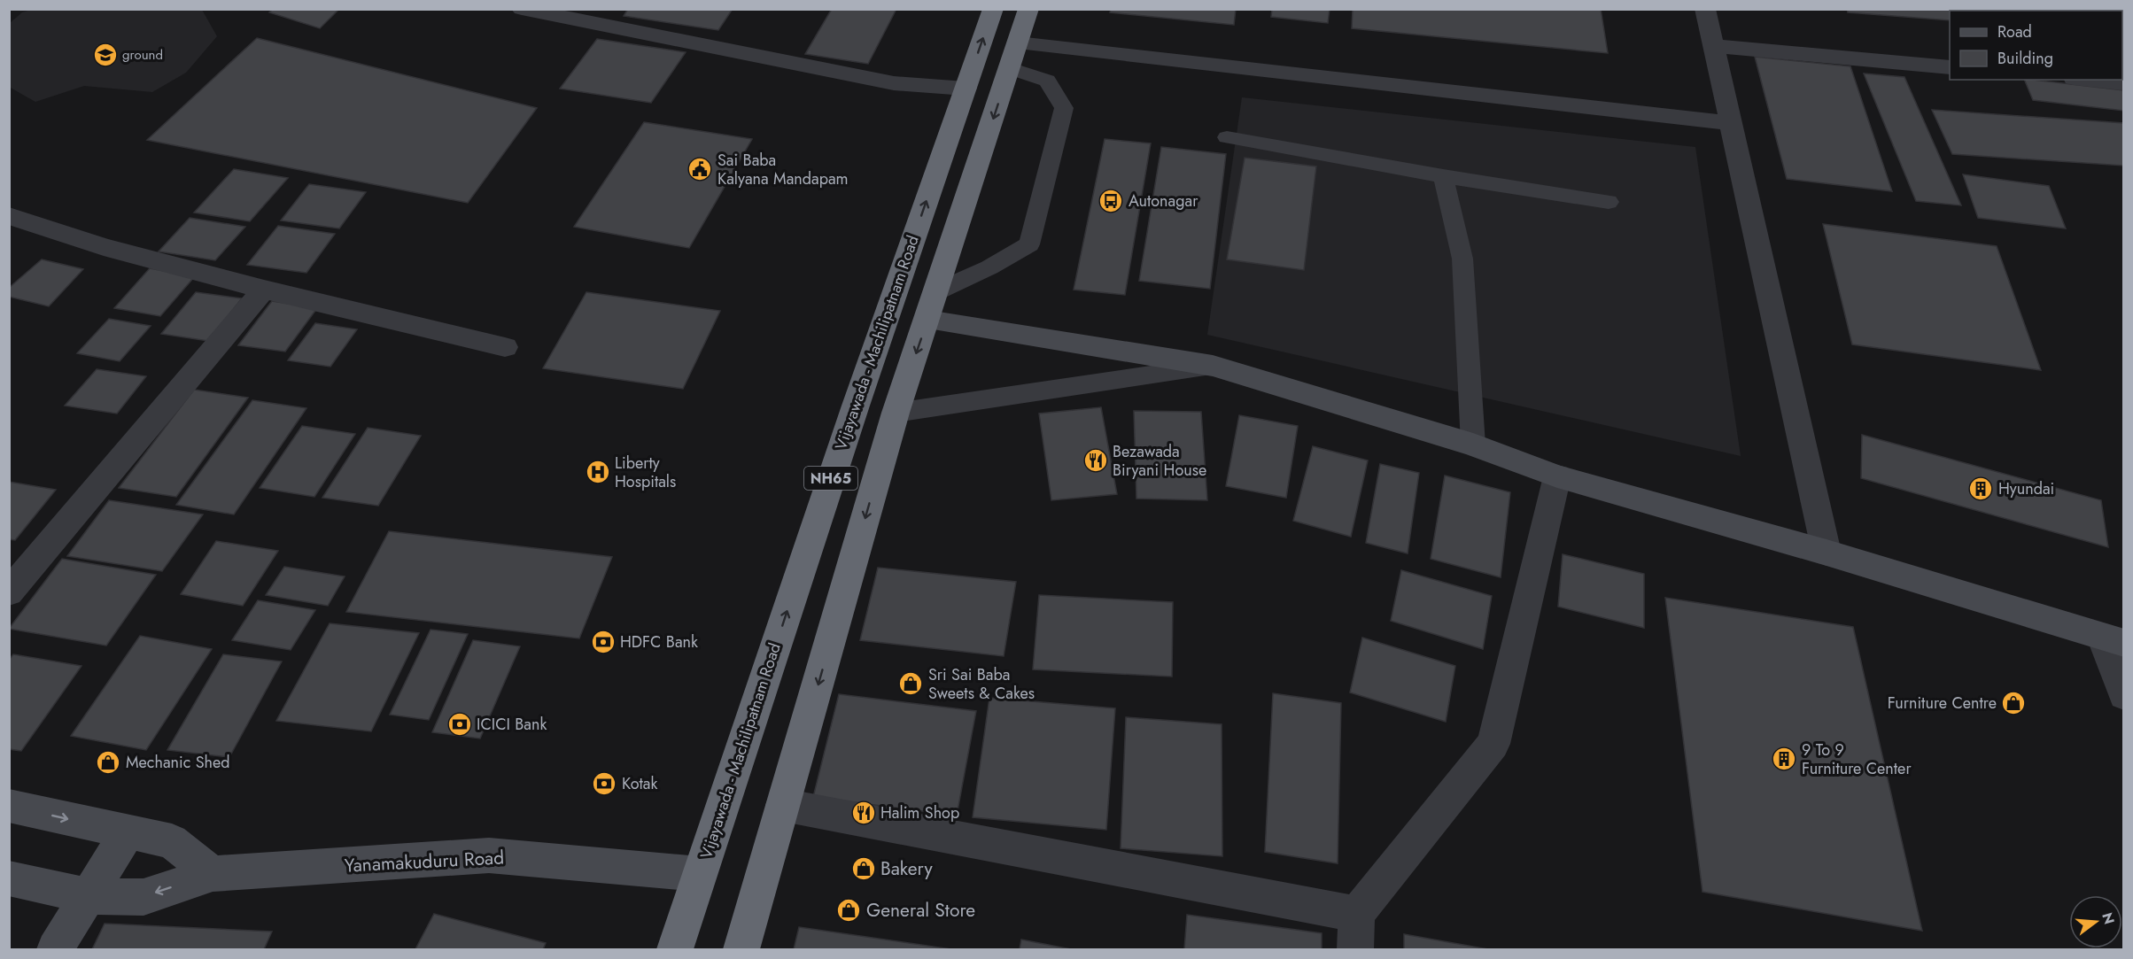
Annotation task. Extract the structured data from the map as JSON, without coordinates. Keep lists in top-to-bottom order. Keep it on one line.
{"streets":{"highway":["Vijayawada - Machilipatnam Road","NH65"],"street":["Yanamakuduru Road"]},"crossings":[["Vijayawada - Machilipatnam Road","Yanamakuduru Road"]],"places":{"school or university":["ground"],"public building":["Sai Baba Kalyana Mandapam"],"bus stop":["Autonagar"],"restaurant":["Bezawada Biryani House","Halim Shop"],"hospital":["Liberty Hospitals"],"building":["Hyundai","9 To 9 Furniture Center"],"bank":["HDFC Bank","ICICI Bank","Kotak"],"shop":["Sri Sai Baba Sweets & Cakes","Furniture Centre","Mechanic Shed","Bakery","General Store"]},"legend":["Road","Building"],"north":"right"}
